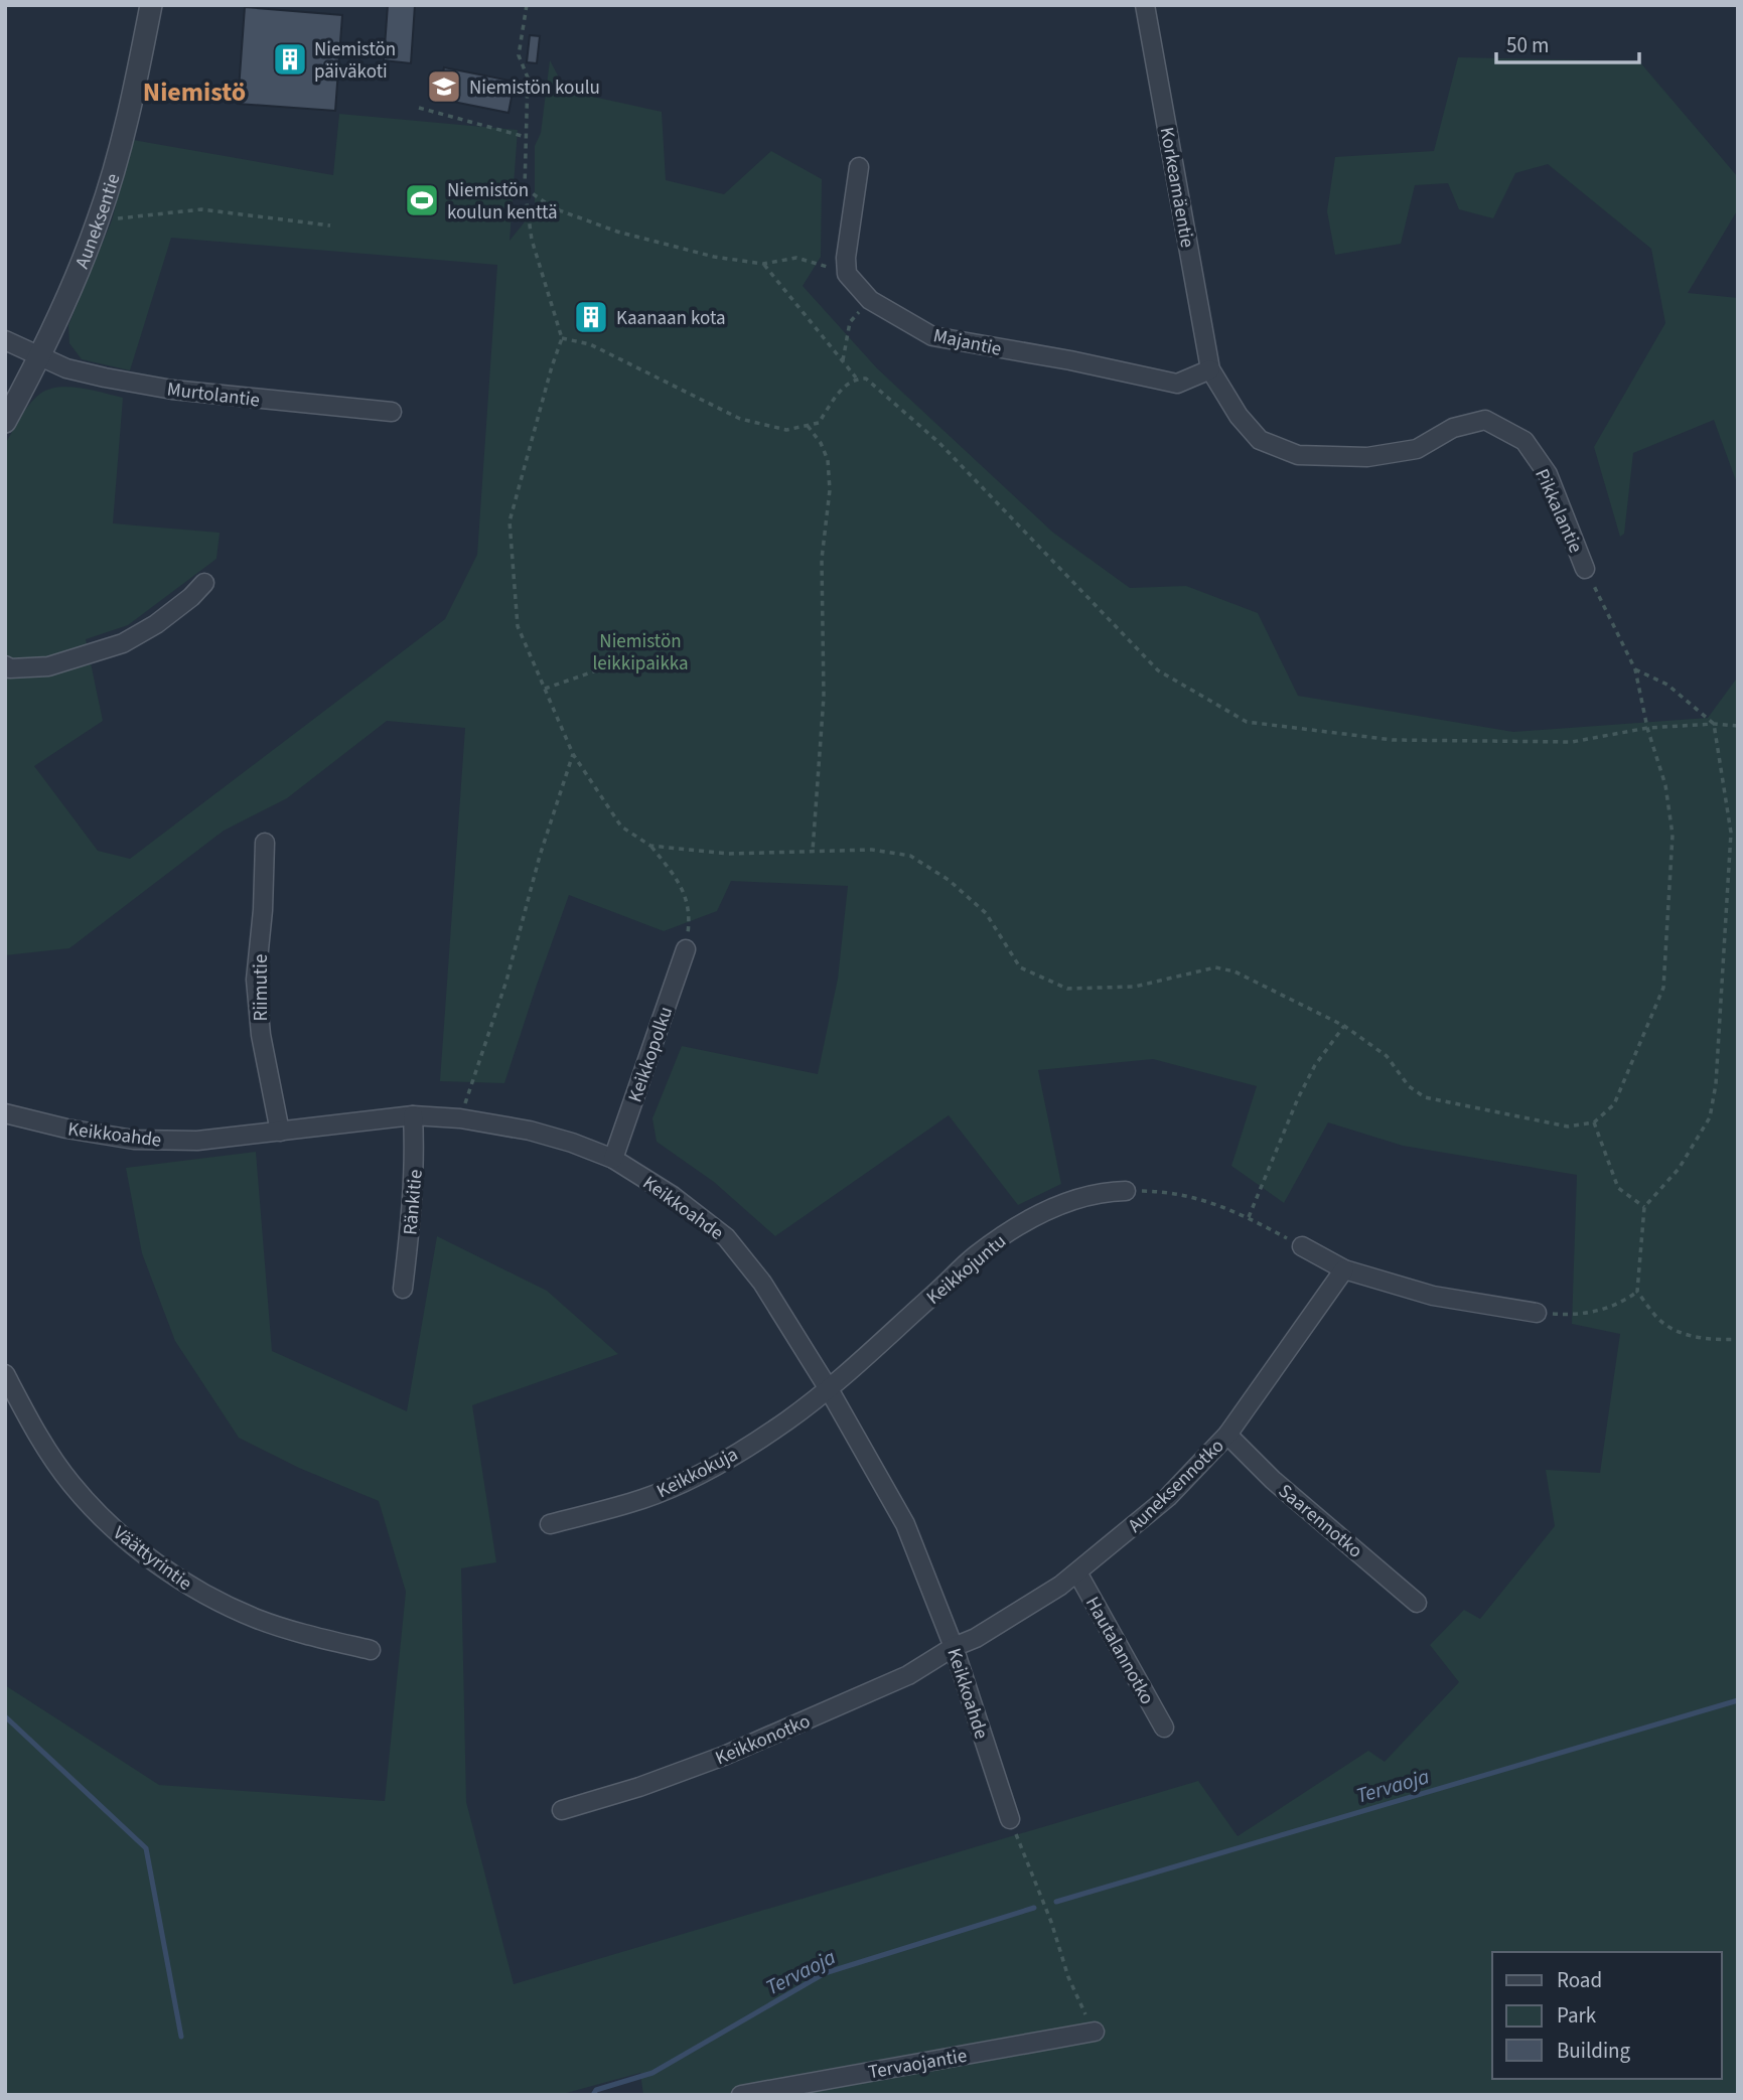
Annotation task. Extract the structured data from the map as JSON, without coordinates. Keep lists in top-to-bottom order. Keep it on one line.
{"streets":{"street":["Korkeamäentie","Auneksentie","Majantie","Murtolantie","Pikkalantie","Riimutie","Keikkopolku","Keikkoahde","Ränkitie","Keikkojuntu","Keikkokuja","Auneksennotko","Saarennotko","Väättyrintie","Hautalannotko","Keikkonotko","Tervaojantie"]},"crossings":[["Korkeamäentie","Majantie"],["Korkeamäentie","Pikkalantie"],["Auneksentie","Murtolantie"],["Majantie","Pikkalantie"],["Riimutie","Keikkoahde"],["Keikkopolku","Keikkoahde"],["Keikkoahde","Ränkitie"],["Keikkoahde","Keikkojuntu"],["Keikkoahde","Keikkokuja"],["Keikkoahde","Auneksennotko"],["Keikkoahde","Keikkonotko"],["Keikkojuntu","Keikkokuja"],["Auneksennotko","Saarennotko"],["Auneksennotko","Hautalannotko"],["Auneksennotko","Keikkonotko"]],"districts":["Niemistö"],"water":["Tervaoja"],"parks":["Niemistön leikkipaikka"],"places":{"building":["Niemistön päiväkoti","Kaanaan kota"],"school or university":["Niemistön koulu"],"sports":["Niemistön koulun kenttä"]},"legend":["Road","Park","Building"],"scale_bar":"50 m"}
